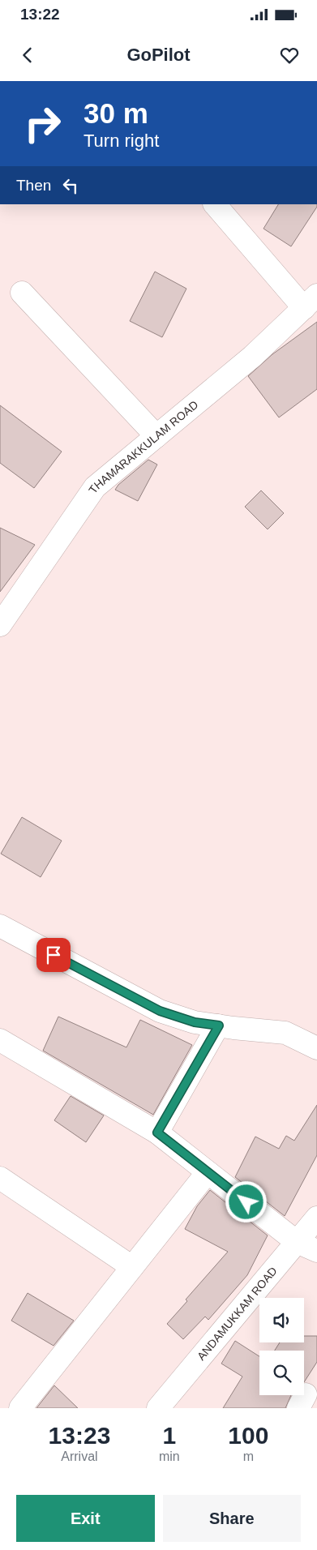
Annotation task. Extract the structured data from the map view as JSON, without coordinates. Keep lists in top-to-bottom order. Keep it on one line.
{"streets":{"street":["THAMARAKKULAM ROAD","ANDAMUKKAM ROAD"]},"page":{"status":"13:22","header":"GoPilot","turn":["30 m","Turn right"],"then":"Then","eta":["13:23","Arrival","1","min","100","m"],"buttons":["Exit","Share"]}}
